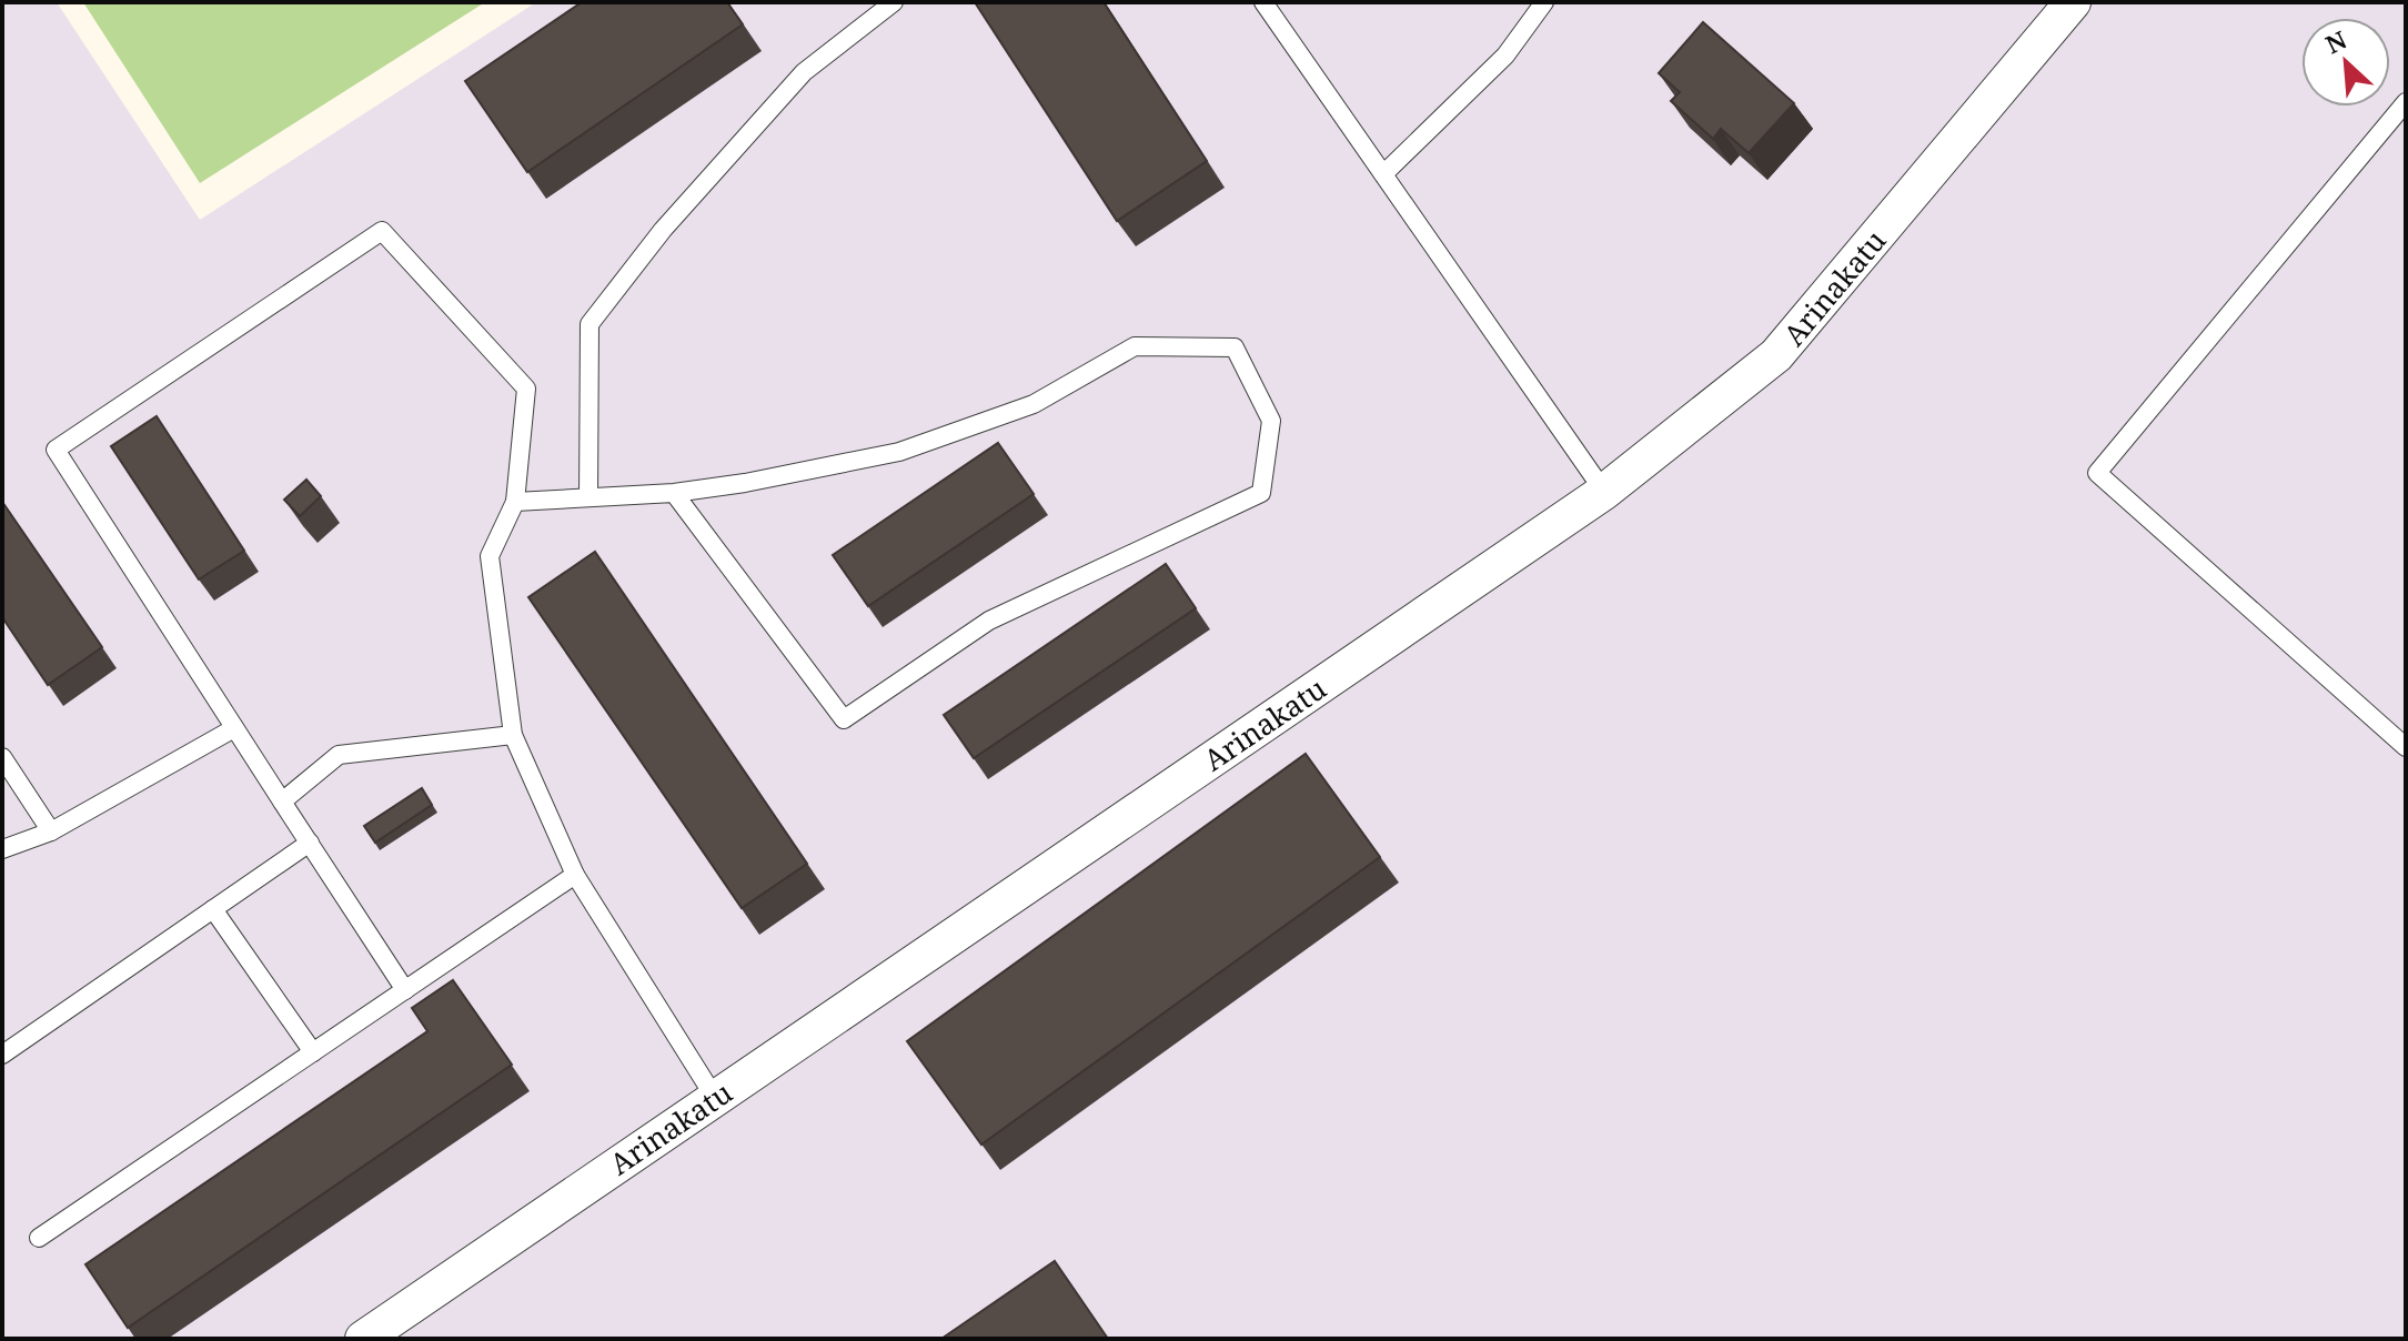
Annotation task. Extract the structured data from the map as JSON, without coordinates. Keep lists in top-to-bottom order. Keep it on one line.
{"streets":{"street":["Arinakatu"]},"north":"top left"}
